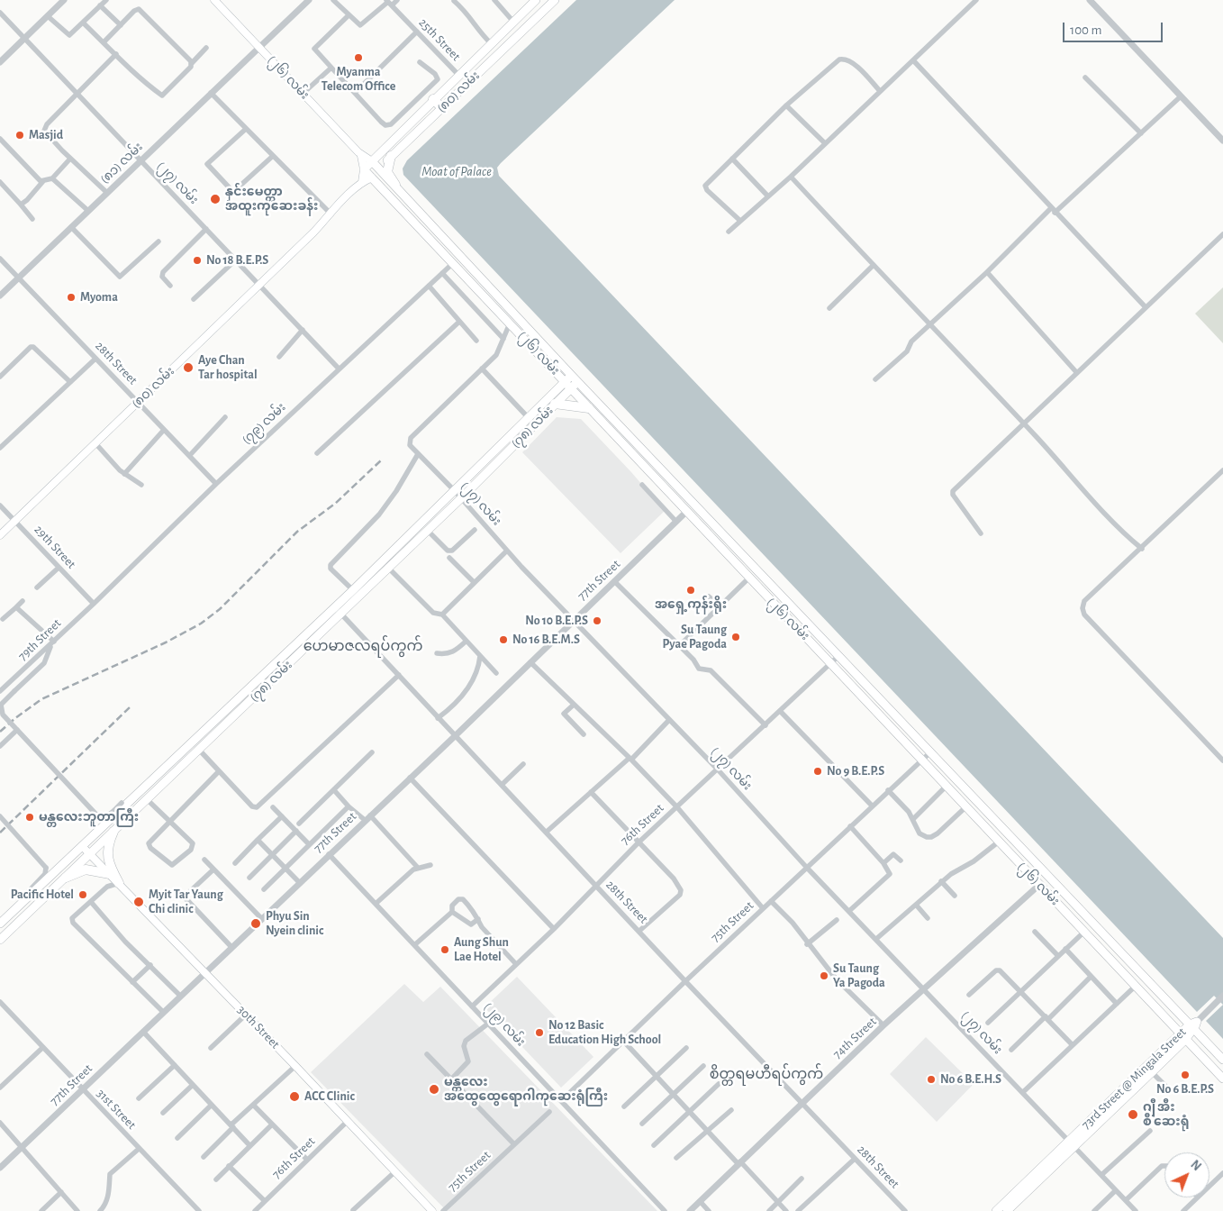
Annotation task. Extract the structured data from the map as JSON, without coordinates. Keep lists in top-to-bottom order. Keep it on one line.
{"streets":{"main road":["(၂၆) လမ်း","(၈၀) လမ်း","(၇၈) လမ်း","30th Street","73rd Street @ Mingala Street"],"street":["25th Street","(၈၁) လမ်း","(၂၇) လမ်း","28th Street","(၇၉) လမ်း","29th Street","77th Street","79th Street","76th Street","75th Street","(၂၉) လမ်း","74th Street","31st Street"]},"crossings":[["25th Street","(၈၀) လမ်း"],["(၂၆) လမ်း","(၈၀) လမ်း"],["(၂၆) လမ်း","(၈၁) လမ်း"],["(၂၆) လမ်း","(၇၉) လမ်း"],["(၂၆) လမ်း","(၇၈) လမ်း"],["(၂၆) လမ်း","77th Street"],["(၂၆) လမ်း","76th Street"],["(၂၆) လမ်း","75th Street"],["(၂၆) လမ်း","74th Street"],["(၂၆) လမ်း","73rd Street @ Mingala Street"],["(၈၀) လမ်း","(၂၇) လမ်း"],["(၈၀) လမ်း","28th Street"],["(၈၀) လမ်း","29th Street"],["(၈၁) လမ်း","(၂၇) လမ်း"],["(၈၁) လမ်း","28th Street"],["(၂၇) လမ်း","(၇၉) လမ်း"],["(၂၇) လမ်း","(၇၈) လမ်း"],["(၂၇) လမ်း","77th Street"],["(၂၇) လမ်း","76th Street"],["(၂၇) လမ်း","75th Street"],["(၂၇) လမ်း","74th Street"],["(၂၇) လမ်း","73rd Street @ Mingala Street"],["28th Street","(၇၉) လမ်း"],["28th Street","(၇၈) လမ်း"],["28th Street","77th Street"],["28th Street","76th Street"],["28th Street","75th Street"],["28th Street","74th Street"],["(၇၉) လမ်း","29th Street"],["(၇၉) လမ်း","79th Street"],["(၇၈) လမ်း","30th Street"],["29th Street","79th Street"],["77th Street","(၂၉) လမ်း"],["77th Street","30th Street"],["77th Street","31st Street"],["76th Street","(၂၉) လမ်း"],["76th Street","30th Street"],["75th Street","(၂၉) လမ်း"]],"districts":["ဟေမာဇလရပ်ကွက်","စိတ္တရမဟီရပ်ကွက်"],"water":["Moat of Palace"],"places":["Myanma Telecom Office","Masjid","နှင်းမေတ္တာ အထူးကုဆေးခန်း","No 18 B.E.P.S","Myoma","Aye Chan Tar hospital","အရှေ့ကုန်းရိုး","No 10 B.E.P.S","Su Taung Pyae Pagoda","No 16 B.E.M.S","No 9 B.E.P.S","မန္တလေးဘူတာကြီး","Pacific Hotel","Myit Tar Yaung Chi clinic","Phyu Sin Nyein clinic","Aung Shun Lae Hotel","Su Taung Ya Pagoda","No 12 Basic Education High School","No 6 B.E.P.S","No 6 B.E.H.S","မန္တလေး အထွေထွေရောဂါကုဆေးရုံကြီး","ACC Clinic","ဂျီ အီး စီ ဆေးရုံ"],"scale_bar":"100 m","north":"top right"}
